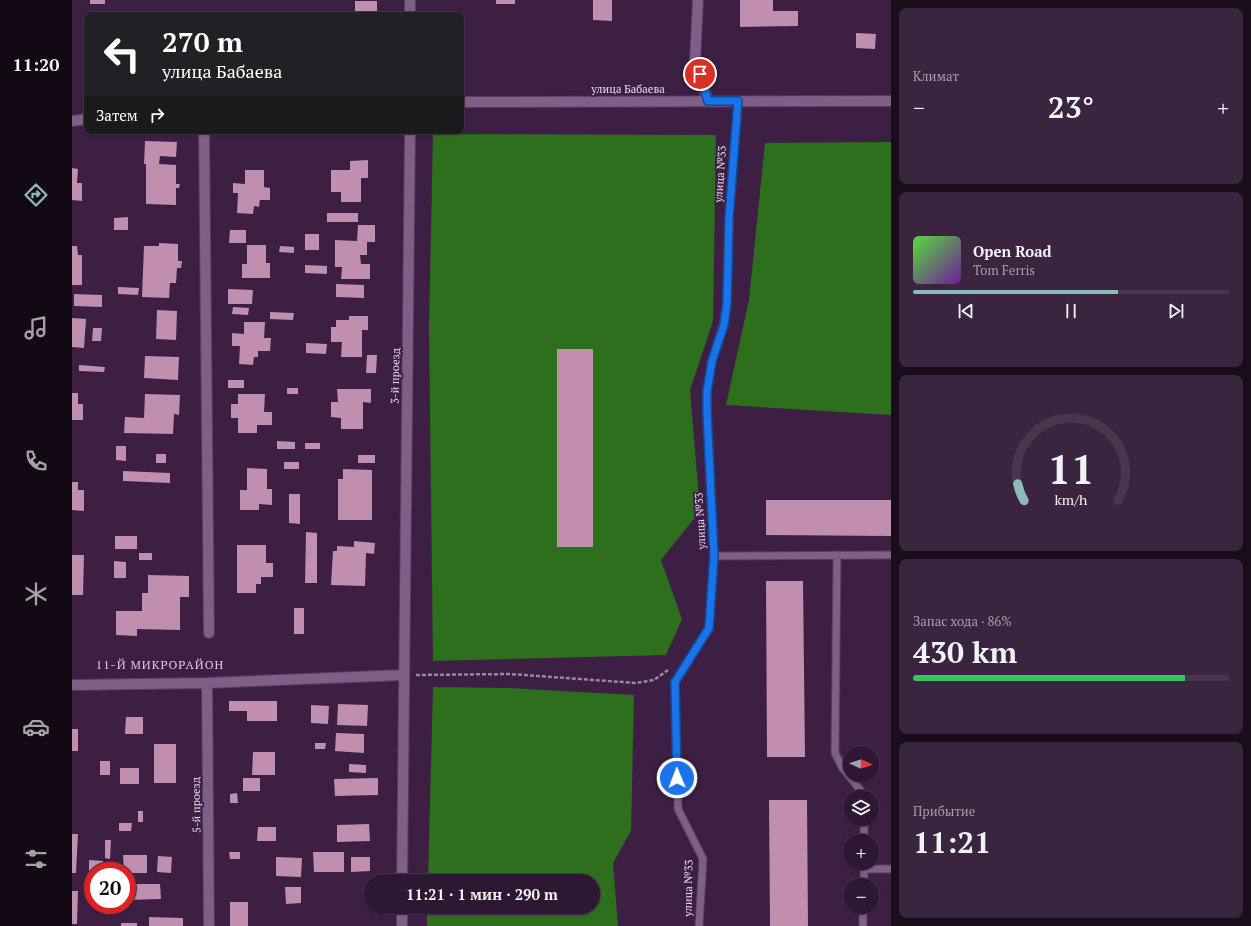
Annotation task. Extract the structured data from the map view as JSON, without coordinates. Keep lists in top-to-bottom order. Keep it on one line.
{"streets":{"street":["улица Бабаева","3-й проезд","5-й проезд"],"lane":["улица №33"]},"crossings":[["улица Бабаева","улица №33"]],"districts":["11-Й МИКРОРАЙОН"],"north":"right","page":{"tabs":"11:20","tile":["Климат",["Запас хода · 86%","430 km"],["Прибытие","11:21"]],"turn":["270 m","улица Бабаева"],"heat":["−","23°","+"],"then":"Затем","song":["Open Road","Tom Ferris"],"map_buttons":["+","−"],"limit":"20","trip":"11:21 · 1 мин · 290 m","gauge":["11","km/h"]}}
